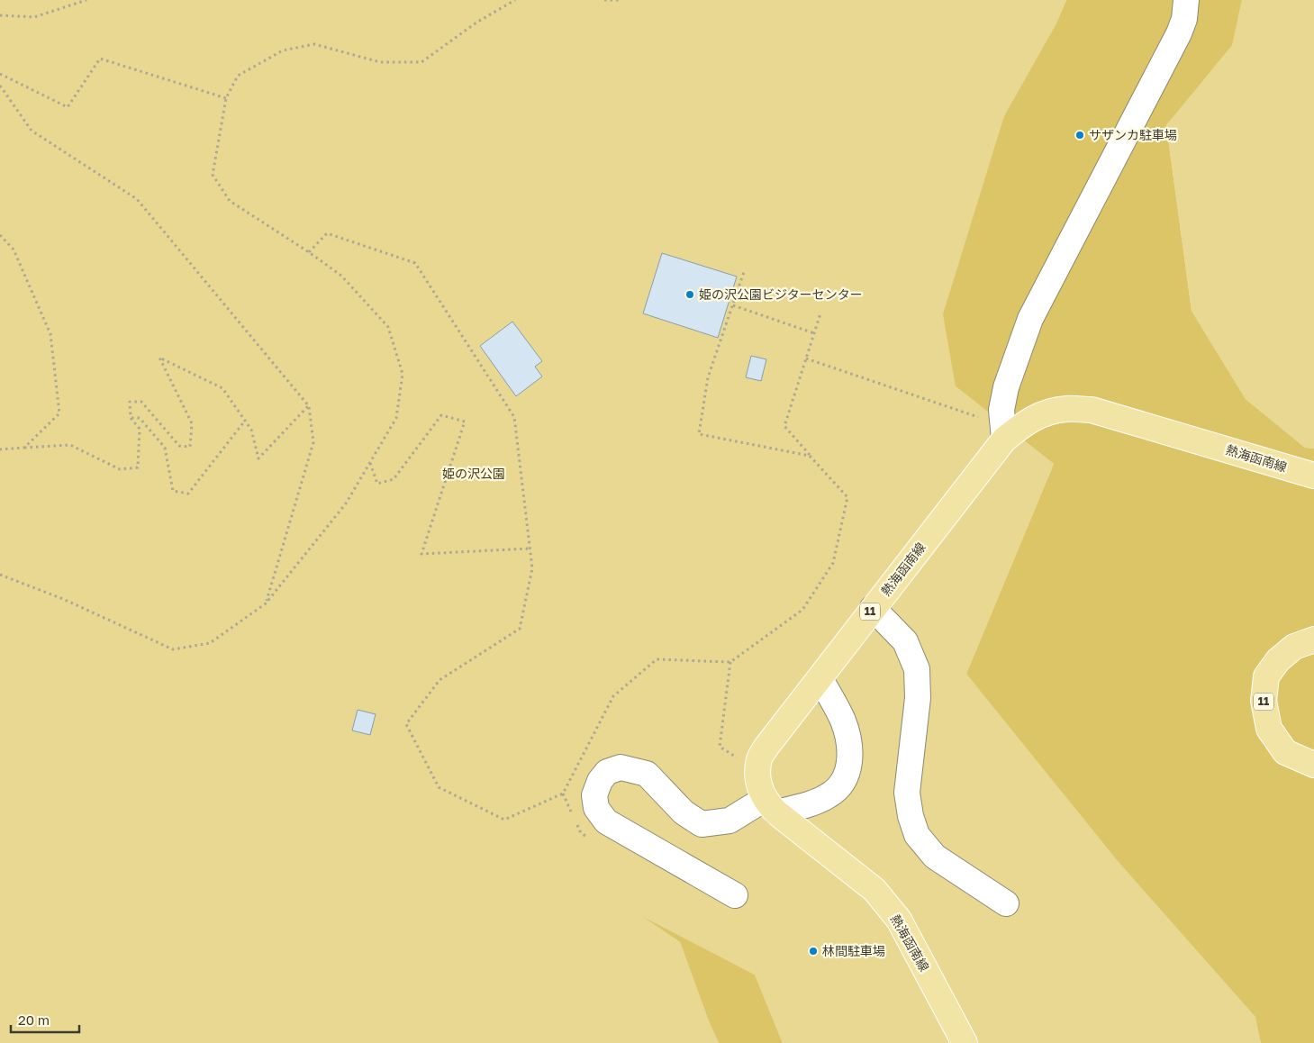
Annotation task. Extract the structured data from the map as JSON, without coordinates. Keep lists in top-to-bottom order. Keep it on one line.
{"streets":{"main road":["熱海函南線","11"]},"parks":["姫の沢公園"],"places":["サザンカ駐車場","姫の沢公園ビジターセンター","林間駐車場"],"scale_bar":"20 m"}
